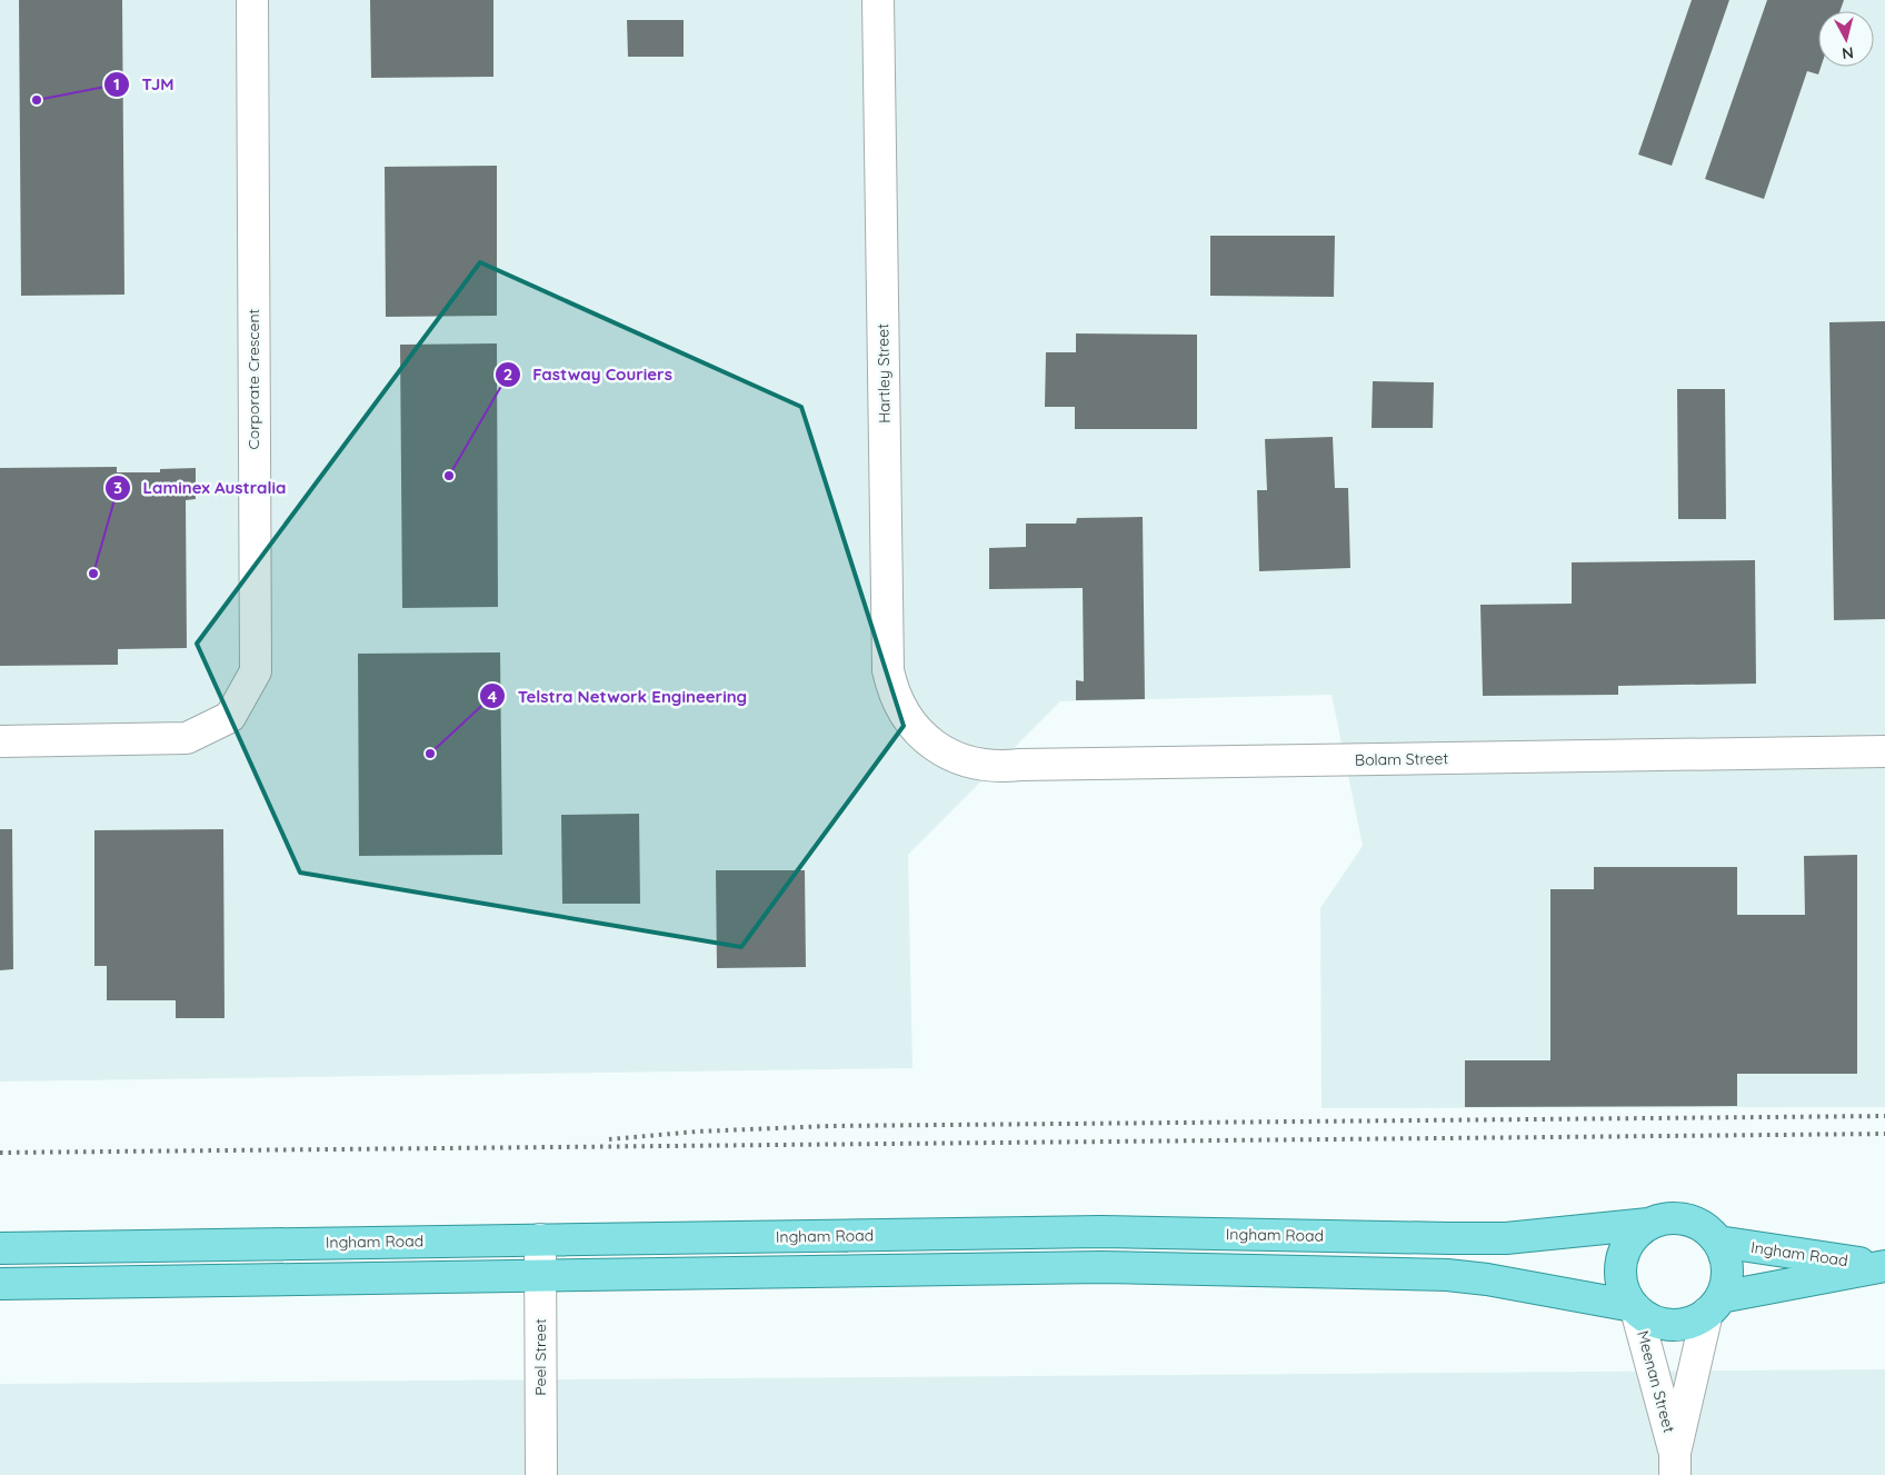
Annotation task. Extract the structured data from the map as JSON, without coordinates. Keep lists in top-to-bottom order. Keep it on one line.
{"streets":{"main road":["Ingham Road"],"street":["Hartley Street","Corporate Crescent","Bolam Street","Peel Street","Meenan Street"]},"crossings":[["Hartley Street","Bolam Street"],["Ingham Road","Peel Street"],["Ingham Road","Meenan Street"]],"places":["TJM","Fastway Couriers","Laminex Australia","Telstra Network Engineering"],"north":"bottom"}
